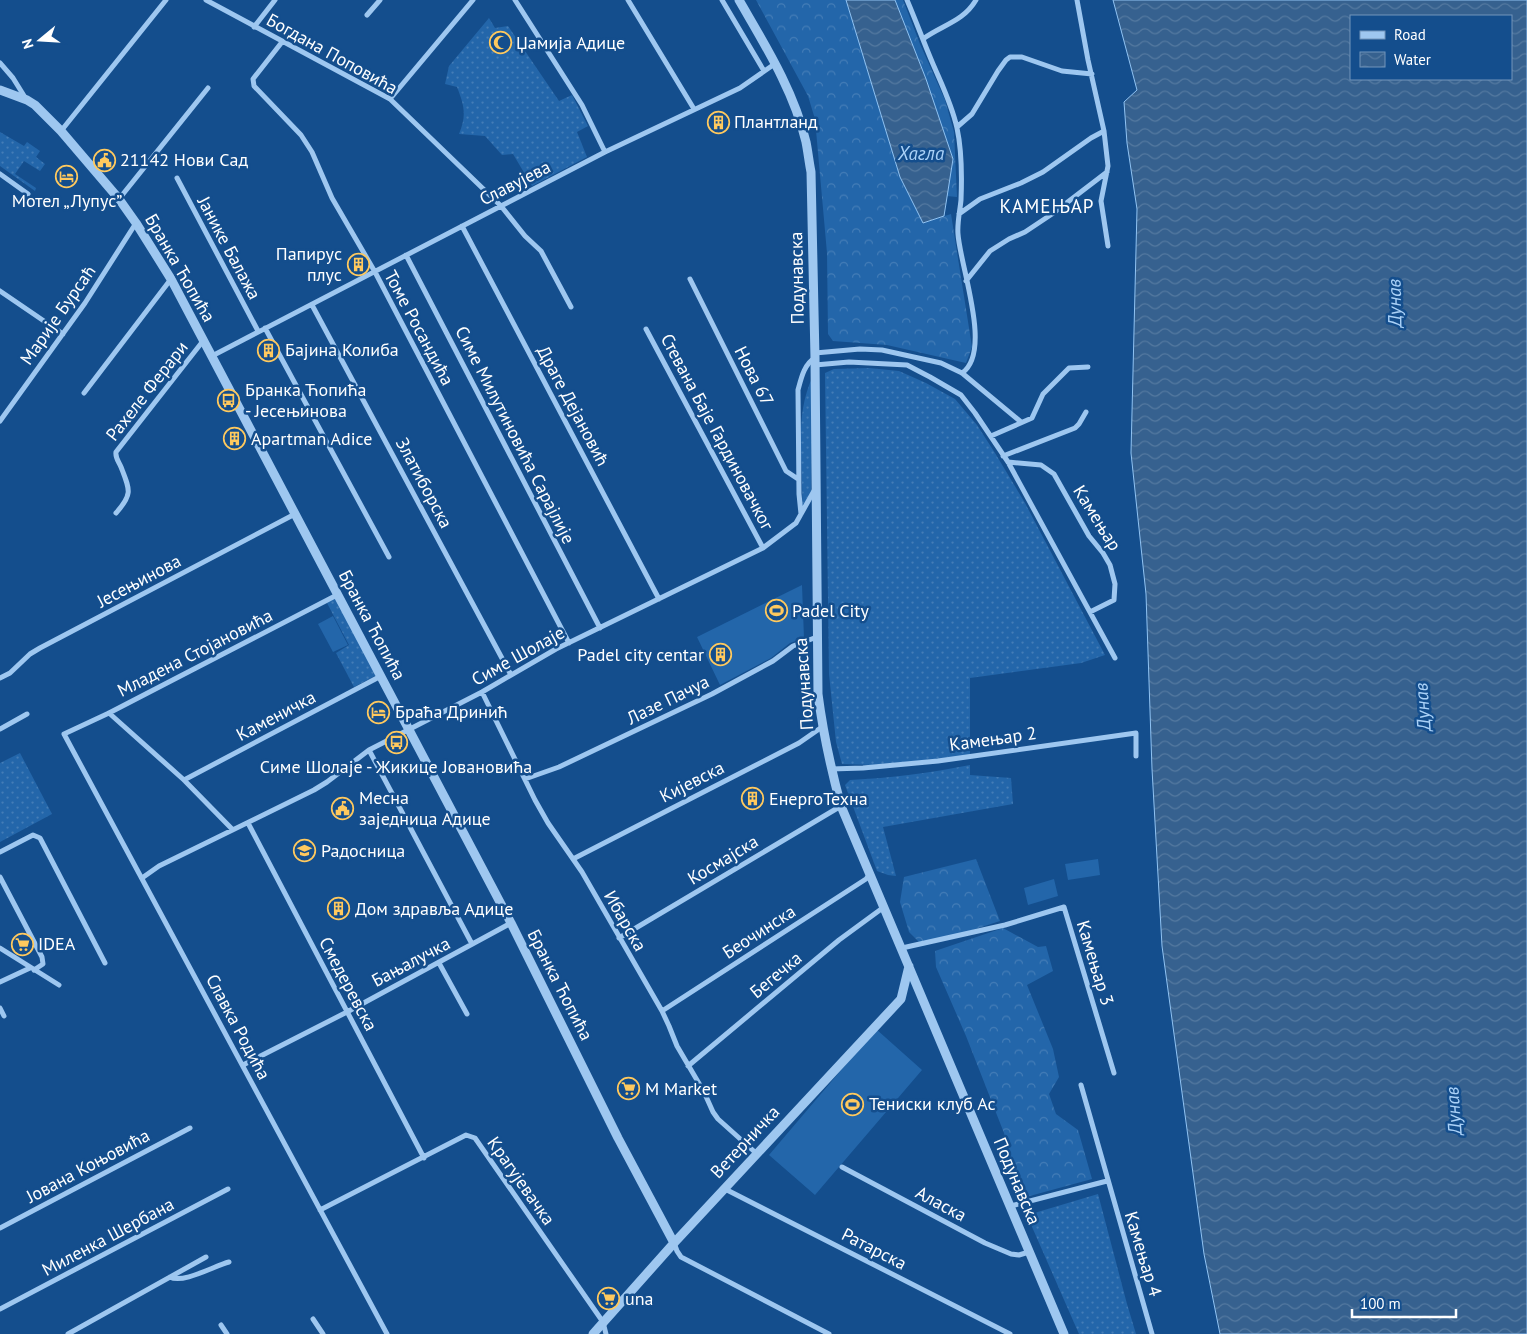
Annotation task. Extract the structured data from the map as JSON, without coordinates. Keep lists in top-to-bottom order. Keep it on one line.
{"streets":{"street":["Богдана Поповића","Славујева","Јанике Балажа","Бранка Ћопића","Подунавска","Марије Бурсаћ","Томе Росандића","Нова 67","Рахеле Ферари","Драге Дејановић","Стевана Баје Гардиновачког","Симе Милутиновића Сарајлије","Златиборска","Камењар","Јесењинова","Младена Стојановића","Симе Шолаје","Лазе Пачуа","Каменичка","Камењар 2","Кијевска","Космајска","Ибарска","Беочинска","Бањалучка","Камењар 3","Бегечка","Смедеревска","Славка Родића","Ветерничка","Јована Коњовића","Крагујевачка","Аласка","Миленка Шербана","Ратарска","Камењар 4"]},"crossings":[["Богдана Поповића","Славујева"],["Богдана Поповића","Томе Росандића"],["Славујева","Јанике Балажа"],["Славујева","Бранка Ћопића"],["Славујева","Подунавска"],["Славујева","Томе Росандића"],["Славујева","Драге Дејановић"],["Славујева","Симе Милутиновића Сарајлије"],["Славујева","Златиборска"],["Бранка Ћопића","Марије Бурсаћ"],["Бранка Ћопића","Рахеле Ферари"],["Бранка Ћопића","Јесењинова"],["Бранка Ћопића","Младена Стојановића"],["Бранка Ћопића","Симе Шолаје"],["Бранка Ћопића","Каменичка"],["Бранка Ћопића","Бањалучка"],["Бранка Ћопића","Ветерничка"],["Подунавска","Нова 67"],["Подунавска","Симе Шолаје"],["Подунавска","Лазе Пачуа"],["Подунавска","Камењар 2"],["Подунавска","Кијевска"],["Подунавска","Космајска"],["Подунавска","Беочинска"],["Подунавска","Камењар 3"],["Подунавска","Бегечка"],["Подунавска","Ветерничка"],["Подунавска","Аласка"],["Томе Росандића","Симе Шолаје"],["Нова 67","Симе Шолаје"],["Драге Дејановић","Симе Шолаје"],["Стевана Баје Гардиновачког","Симе Шолаје"],["Симе Милутиновића Сарајлије","Симе Шолаје"],["Златиборска","Симе Шолаје"],["Младена Стојановића","Славка Родића"],["Симе Шолаје","Ибарска"],["Симе Шолаје","Смедеревска"],["Симе Шолаје","Славка Родића"],["Лазе Пачуа","Ибарска"],["Кијевска","Ибарска"],["Космајска","Ибарска"],["Ибарска","Беочинска"],["Ибарска","Бегечка"],["Ибарска","Ветерничка"],["Бањалучка","Смедеревска"],["Бањалучка","Славка Родића"],["Смедеревска","Крагујевачка"],["Славка Родића","Крагујевачка"],["Ветерничка","Крагујевачка"],["Ветерничка","Ратарска"]],"districts":["КАМЕЊАР"],"water":["Хагла","Дунав"],"places":{"mosque":["Џамија Адице"],"building":["Плантланд","Папирус плус","Бајина Колиба","Apartman Adice","Padel city centar","ЕнергоТехна","Дом здравља Адице"],"public building":["21142 Нови Сад","Месна заједница Адице"],"hotel":["Мотел „Лупус”","Браћа Дринић"],"bus stop":["Бранка Ћопића - Јесењинова","Симе Шолаје - Жикице Јовановића"],"sports":["Padel City","Тениски клуб Ас"],"school or university":["Радосница"],"supermarket":["IDEA","M Market","una"]},"legend":["Road","Water"],"scale_bar":"100 m","north":"left"}
